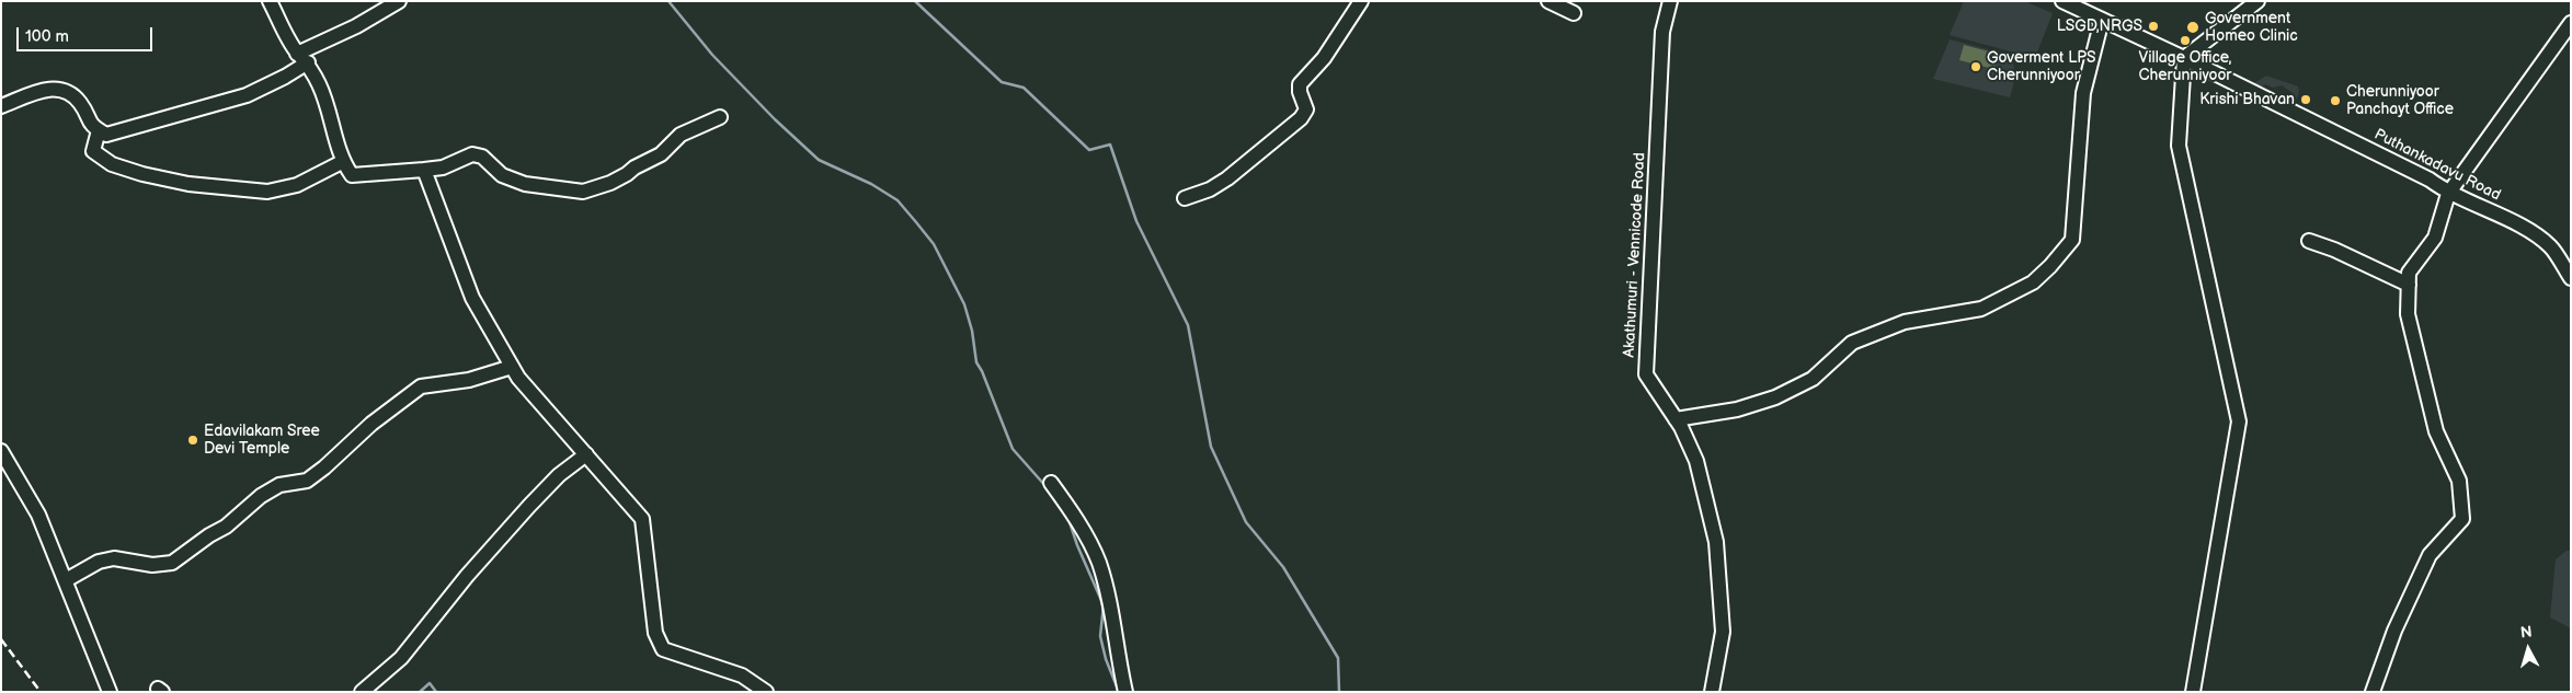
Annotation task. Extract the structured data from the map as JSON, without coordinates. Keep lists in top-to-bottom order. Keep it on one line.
{"streets":{"street":["Puthankadavu Road","Akathumuri - Vennicode Road"]},"places":["LSGD,NRGS","Government Homeo Clinic","Village Office, Cherunniyoor","Goverment LPS Cherunniyoor","Krishi Bhavan","Cherunniyoor Panchayt Office","Edavilakam Sree Devi Temple"],"scale_bar":"100 m","north":"top"}
